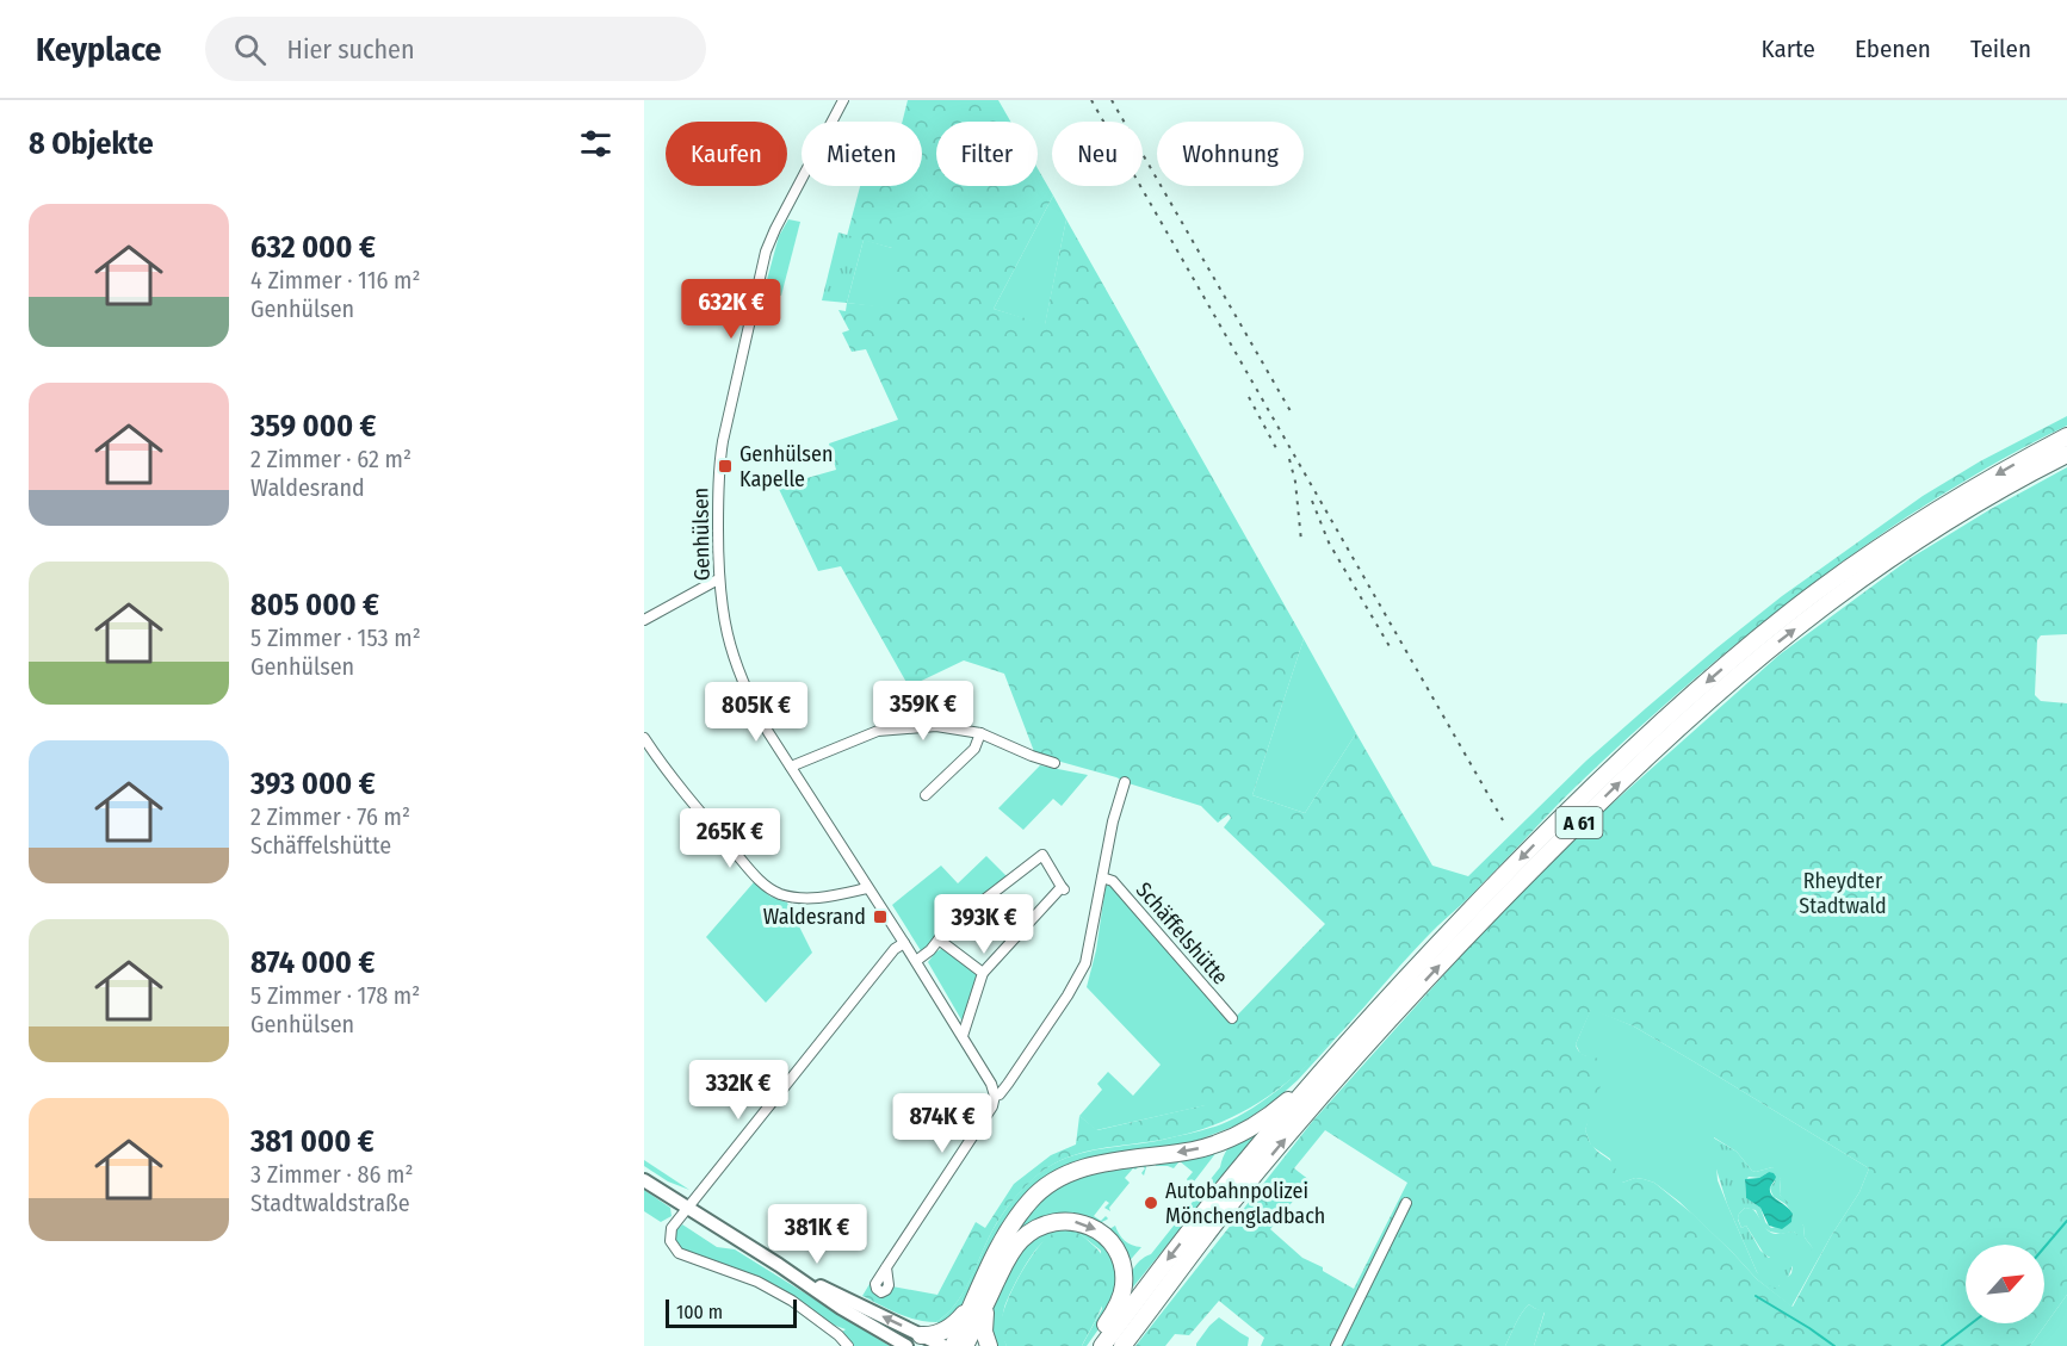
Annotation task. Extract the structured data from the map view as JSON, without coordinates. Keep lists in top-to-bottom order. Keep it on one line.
{"streets":{"highway":["A 61"],"street":["Genhülsen","Schäffelshütte"]},"crossings":[["Genhülsen","Schäffelshütte"]],"parks":["Rheydter Stadtwald"],"places":{"transit":["Genhülsen Kapelle","Waldesrand"],"other":["Autobahnpolizei Mönchengladbach"]},"scale_bar":"100 m","north":"top right","page":{"header":"Keyplace","search":"Hier suchen","nav":["Karte","Ebenen","Teilen"],"heading":"8 Objekte","chip":["Kaufen","Mieten","Filter","Neu","Wohnung"],"list":[{"name":"632 000 €","note":"4 Zimmer · 116 m² · Genhülsen"},{"name":"359 000 €","note":"2 Zimmer · 62 m² · Waldesrand"},{"name":"805 000 €","note":"5 Zimmer · 153 m² · Genhülsen"},{"name":"393 000 €","note":"2 Zimmer · 76 m² · Schäffelshütte"},{"name":"874 000 €","note":"5 Zimmer · 178 m² · Genhülsen"},{"name":"381 000 €","note":"3 Zimmer · 86 m² · Stadtwaldstraße"}],"price":["632K €","359K €","805K €","265K €","393K €","332K €","874K €","381K €"],"scale":"100 m"}}
